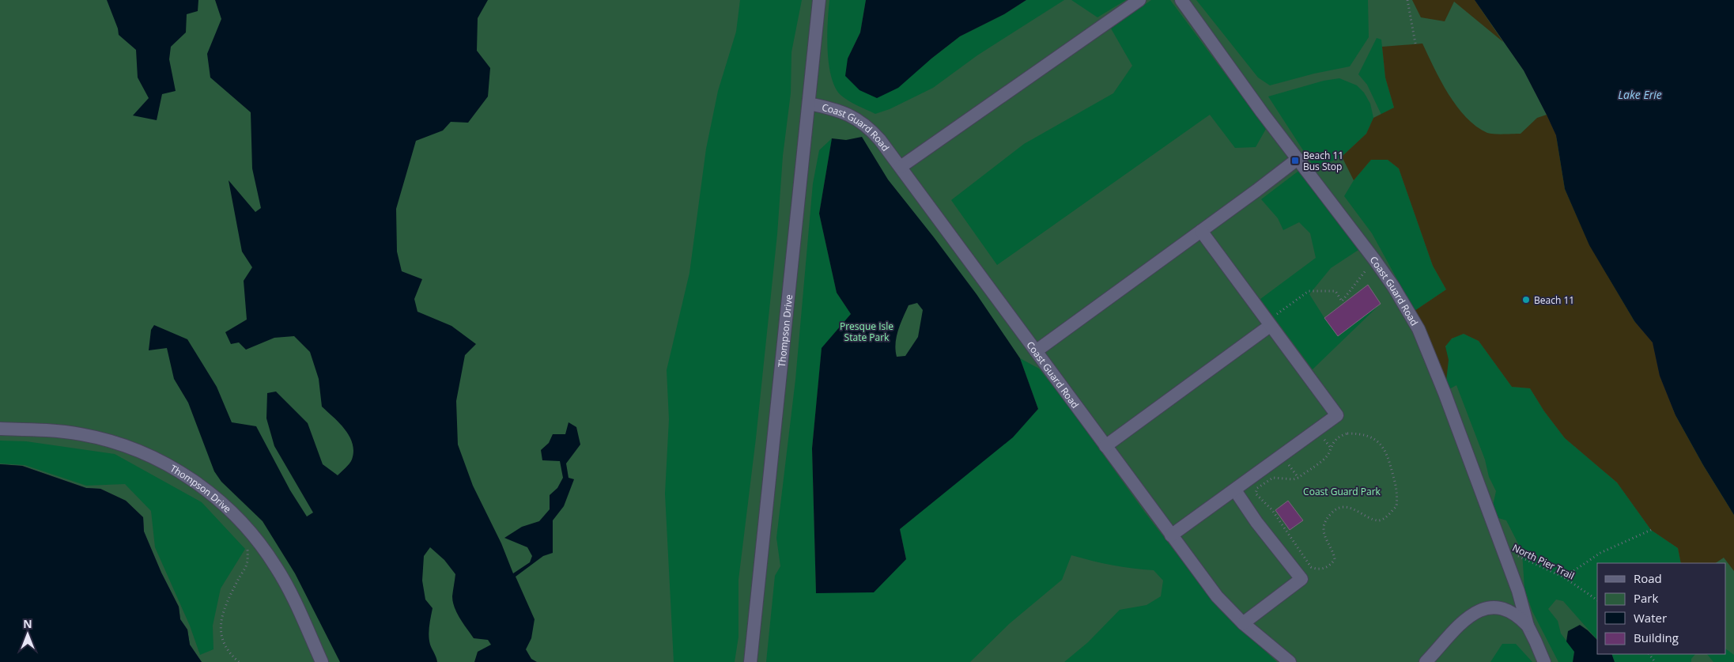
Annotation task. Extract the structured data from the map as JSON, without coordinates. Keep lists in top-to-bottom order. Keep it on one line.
{"streets":{"street":["Coast Guard Road","Thompson Drive"],"path":["North Pier Trail"]},"crossings":[["Coast Guard Road","Thompson Drive"],["Coast Guard Road","North Pier Trail"]],"water":["Lake Erie"],"parks":["Presque Isle State Park","Coast Guard Park"],"places":{"transit":["Beach 11 Bus Stop"],"other":["Beach 11"]},"legend":["Road","Park","Water","Building"],"north":"top"}
